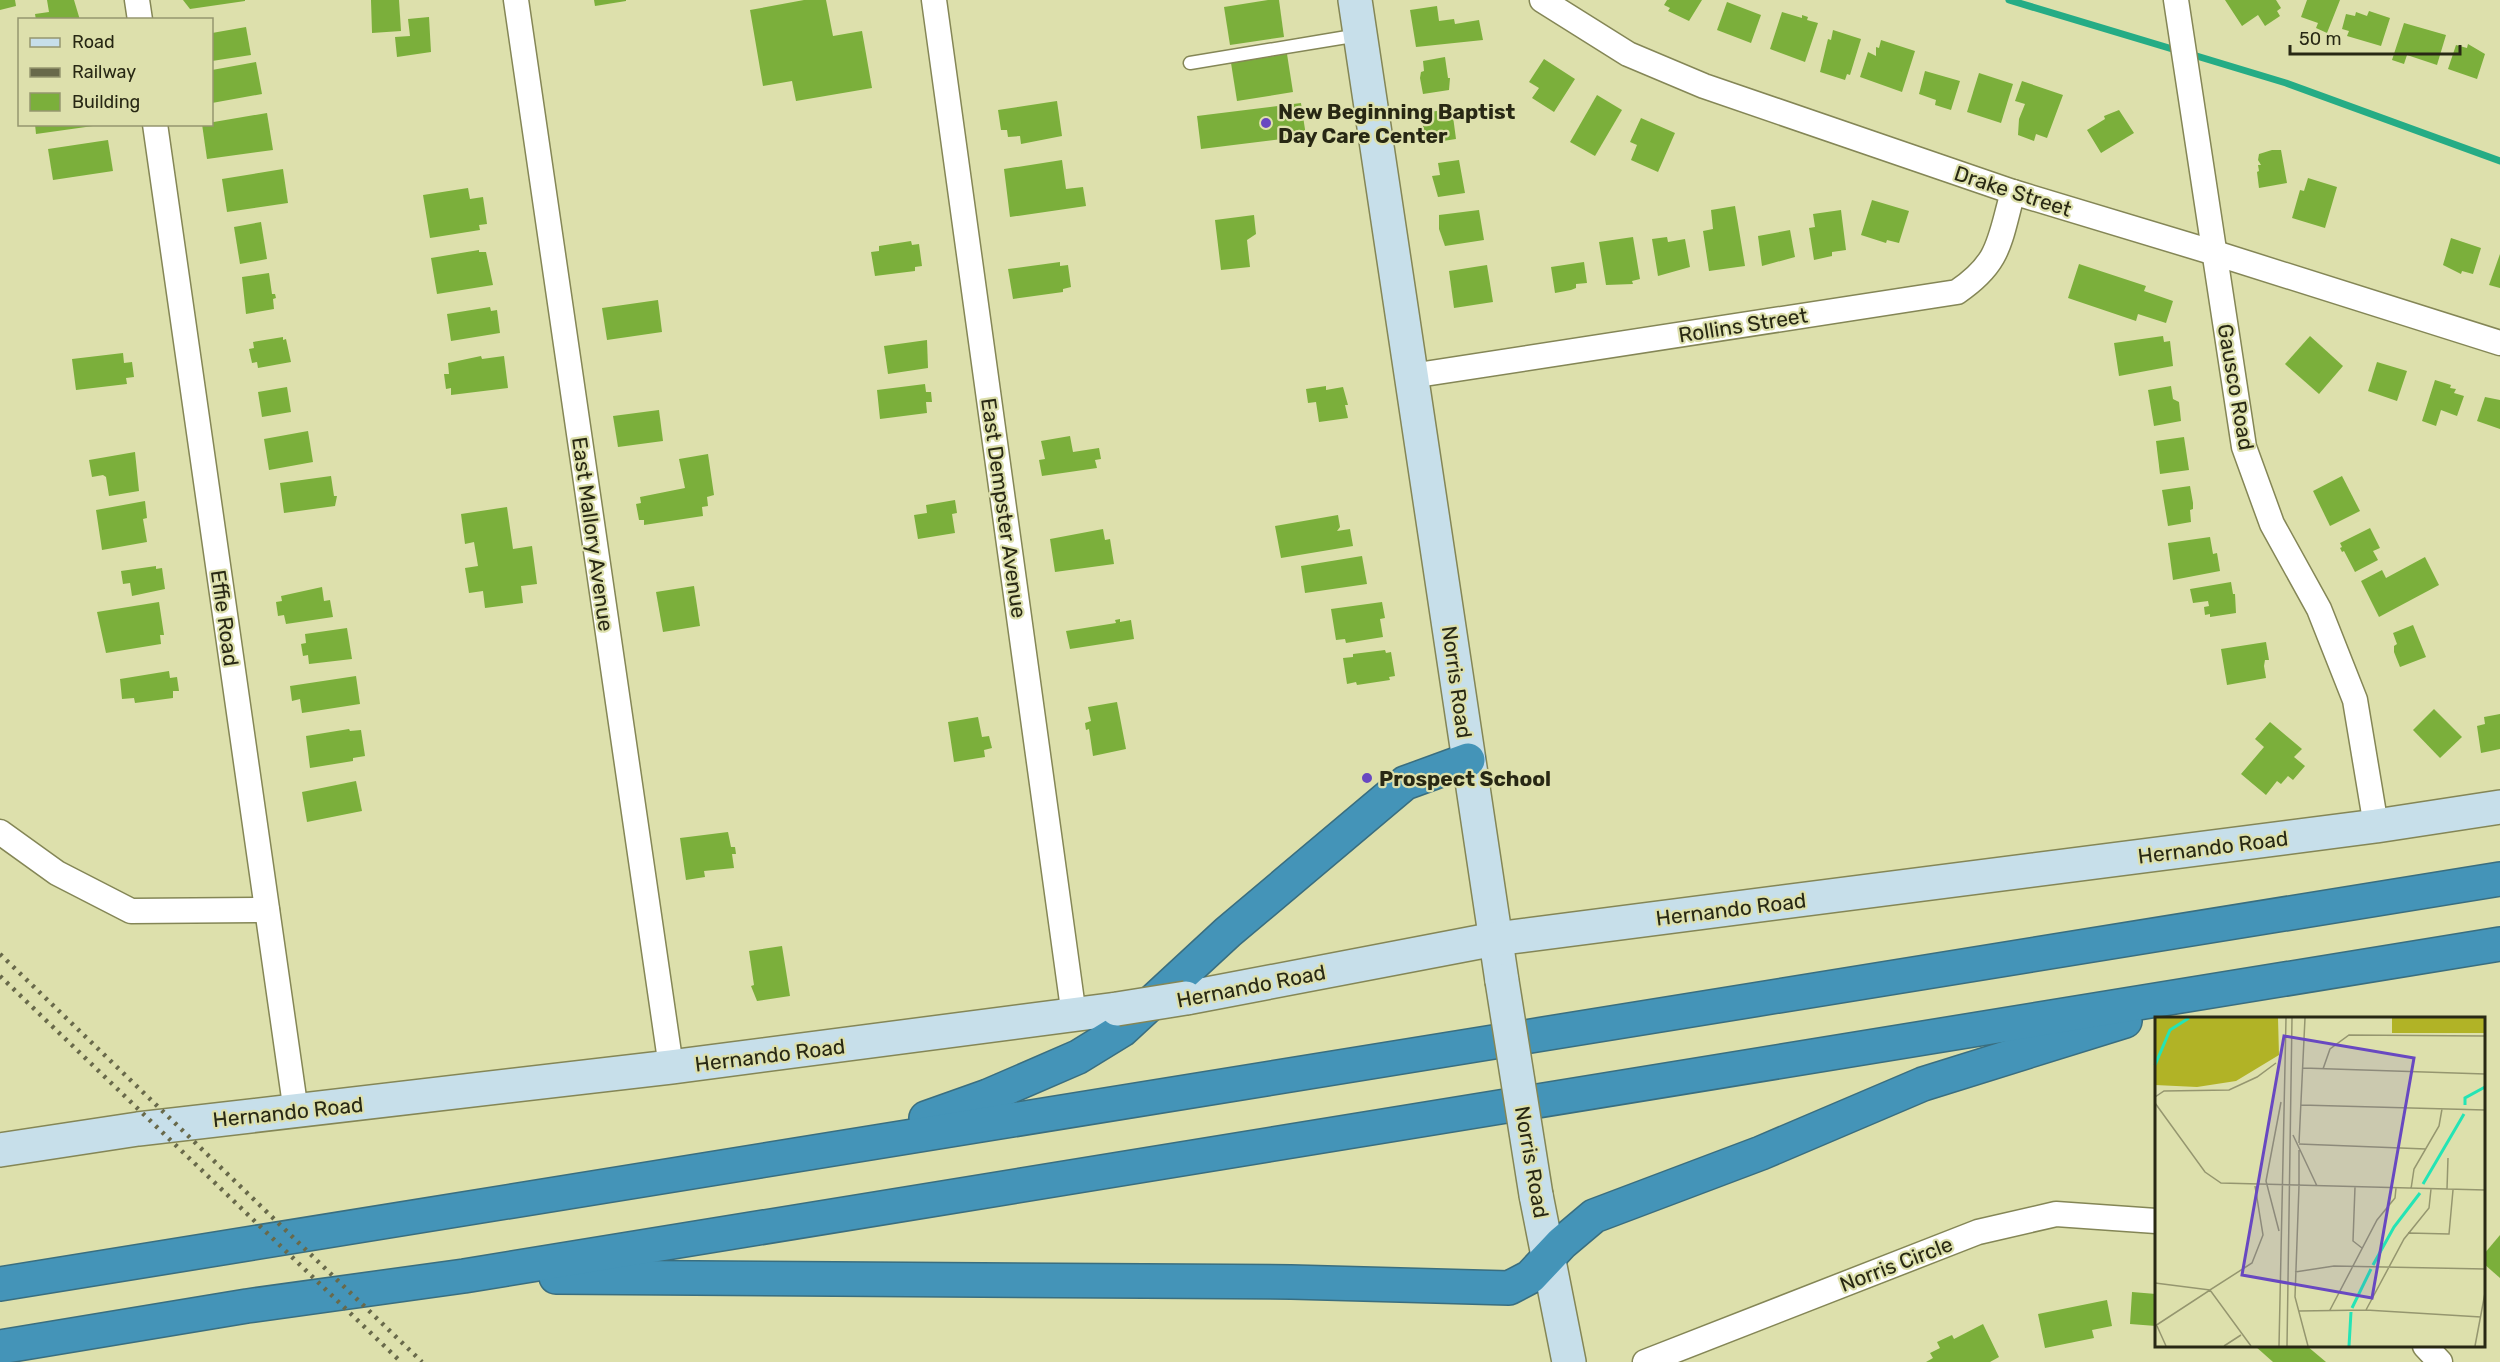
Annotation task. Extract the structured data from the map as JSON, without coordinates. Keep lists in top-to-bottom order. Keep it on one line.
{"streets":{"main road":["Norris Road","Hernando Road"],"street":["Drake Street","Rollins Street","Gausco Road","East Dempster Avenue","East Mallory Avenue","Effie Road","Norris Circle"]},"crossings":[["Drake Street","Rollins Street"],["Drake Street","Gausco Road"],["Rollins Street","Norris Road"],["Gausco Road","Hernando Road"],["East Dempster Avenue","Hernando Road"],["East Mallory Avenue","Hernando Road"],["Effie Road","Hernando Road"],["Norris Road","Hernando Road"]],"places":["New Beginning Baptist Day Care Center","Prospect School"],"legend":["Road","Railway","Building"],"scale_bar":"50 m"}
